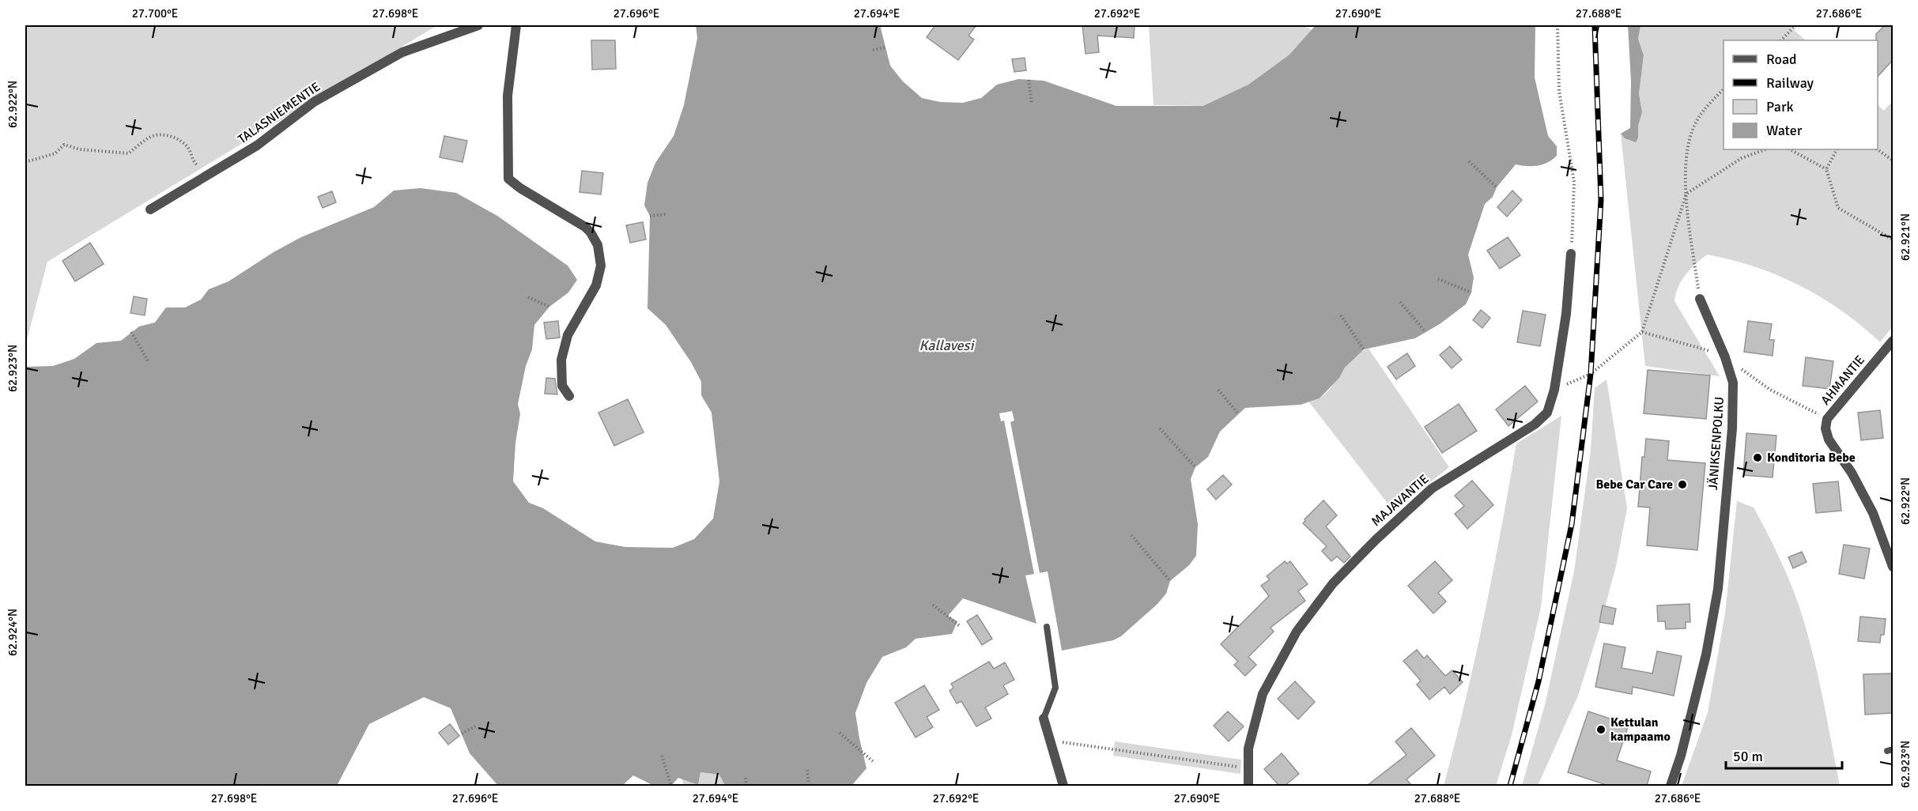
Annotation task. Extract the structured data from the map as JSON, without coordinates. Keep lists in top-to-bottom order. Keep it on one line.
{"streets":{"street":["TALASNIEMENTIE","AHMANTIE","JÄNIKSENPOLKU","MAJAVANTIE"]},"water":["Kallavesi"],"places":["Konditoria Bebe","Bebe Car Care","Kettulan kampaamo"],"legend":["Road","Railway","Park","Water"],"scale_bar":"50 m","coordinates":["27.700°E","27.698°E","27.696°E","27.694°E","27.692°E","27.690°E","27.688°E","27.686°E","62.922°N","62.921°N","62.923°N","62.924°N"]}
